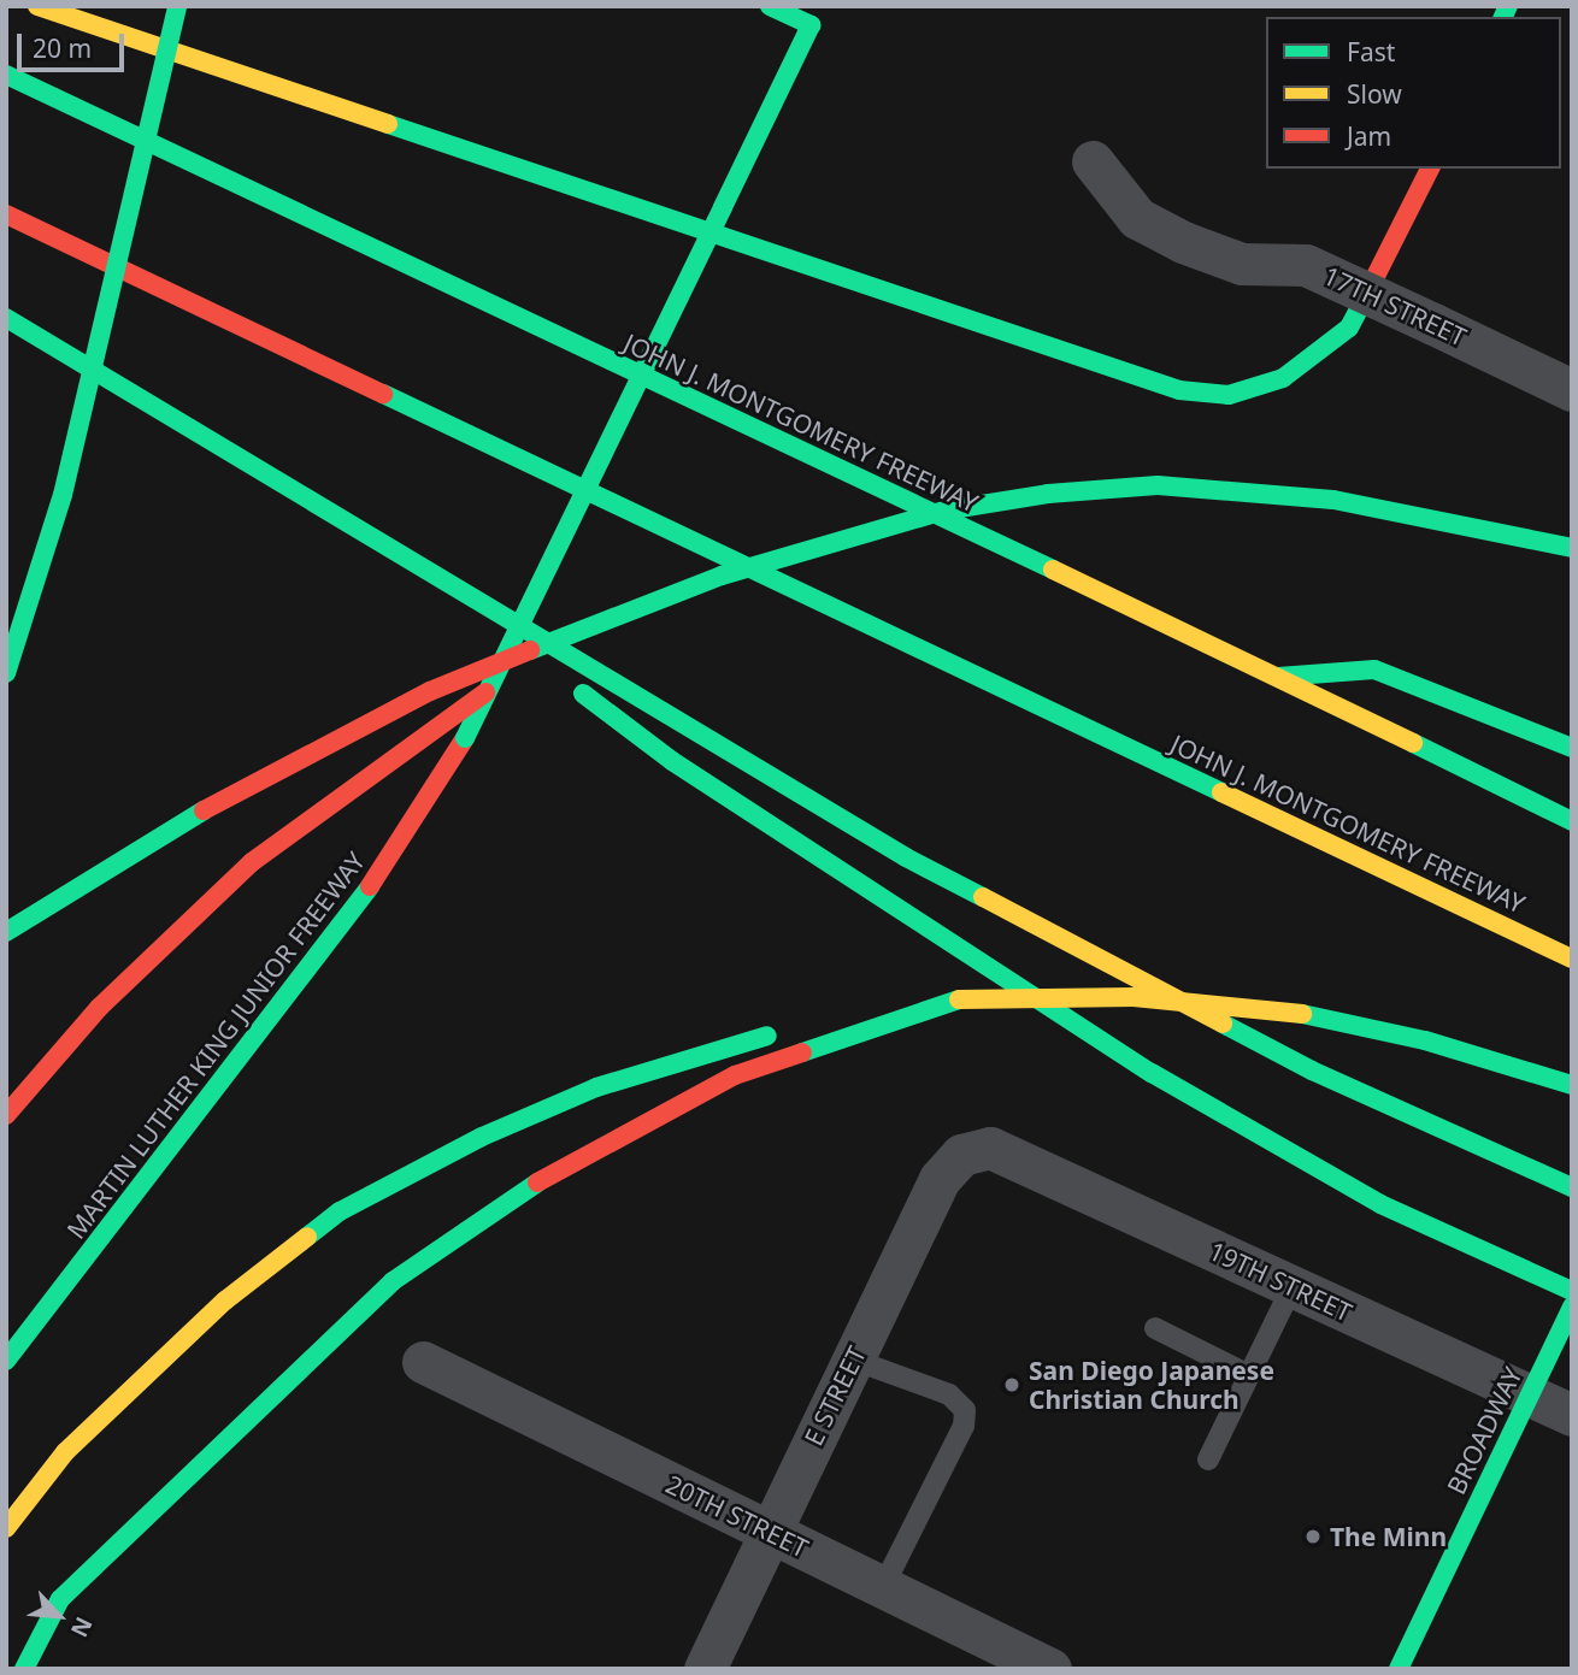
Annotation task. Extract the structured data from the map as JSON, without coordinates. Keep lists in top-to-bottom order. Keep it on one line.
{"streets":{"main road":["JOHN J. MONTGOMERY FREEWAY","MARTIN LUTHER KING JUNIOR FREEWAY","BROADWAY"],"street":["17TH STREET","19TH STREET","E STREET","20TH STREET"]},"crossings":[["19TH STREET","E STREET"],["19TH STREET","BROADWAY"],["E STREET","20TH STREET"]],"places":["San Diego Japanese Christian Church","The Minn"],"legend":["Fast","Slow","Jam"],"scale_bar":"20 m","north":"bottom right"}
